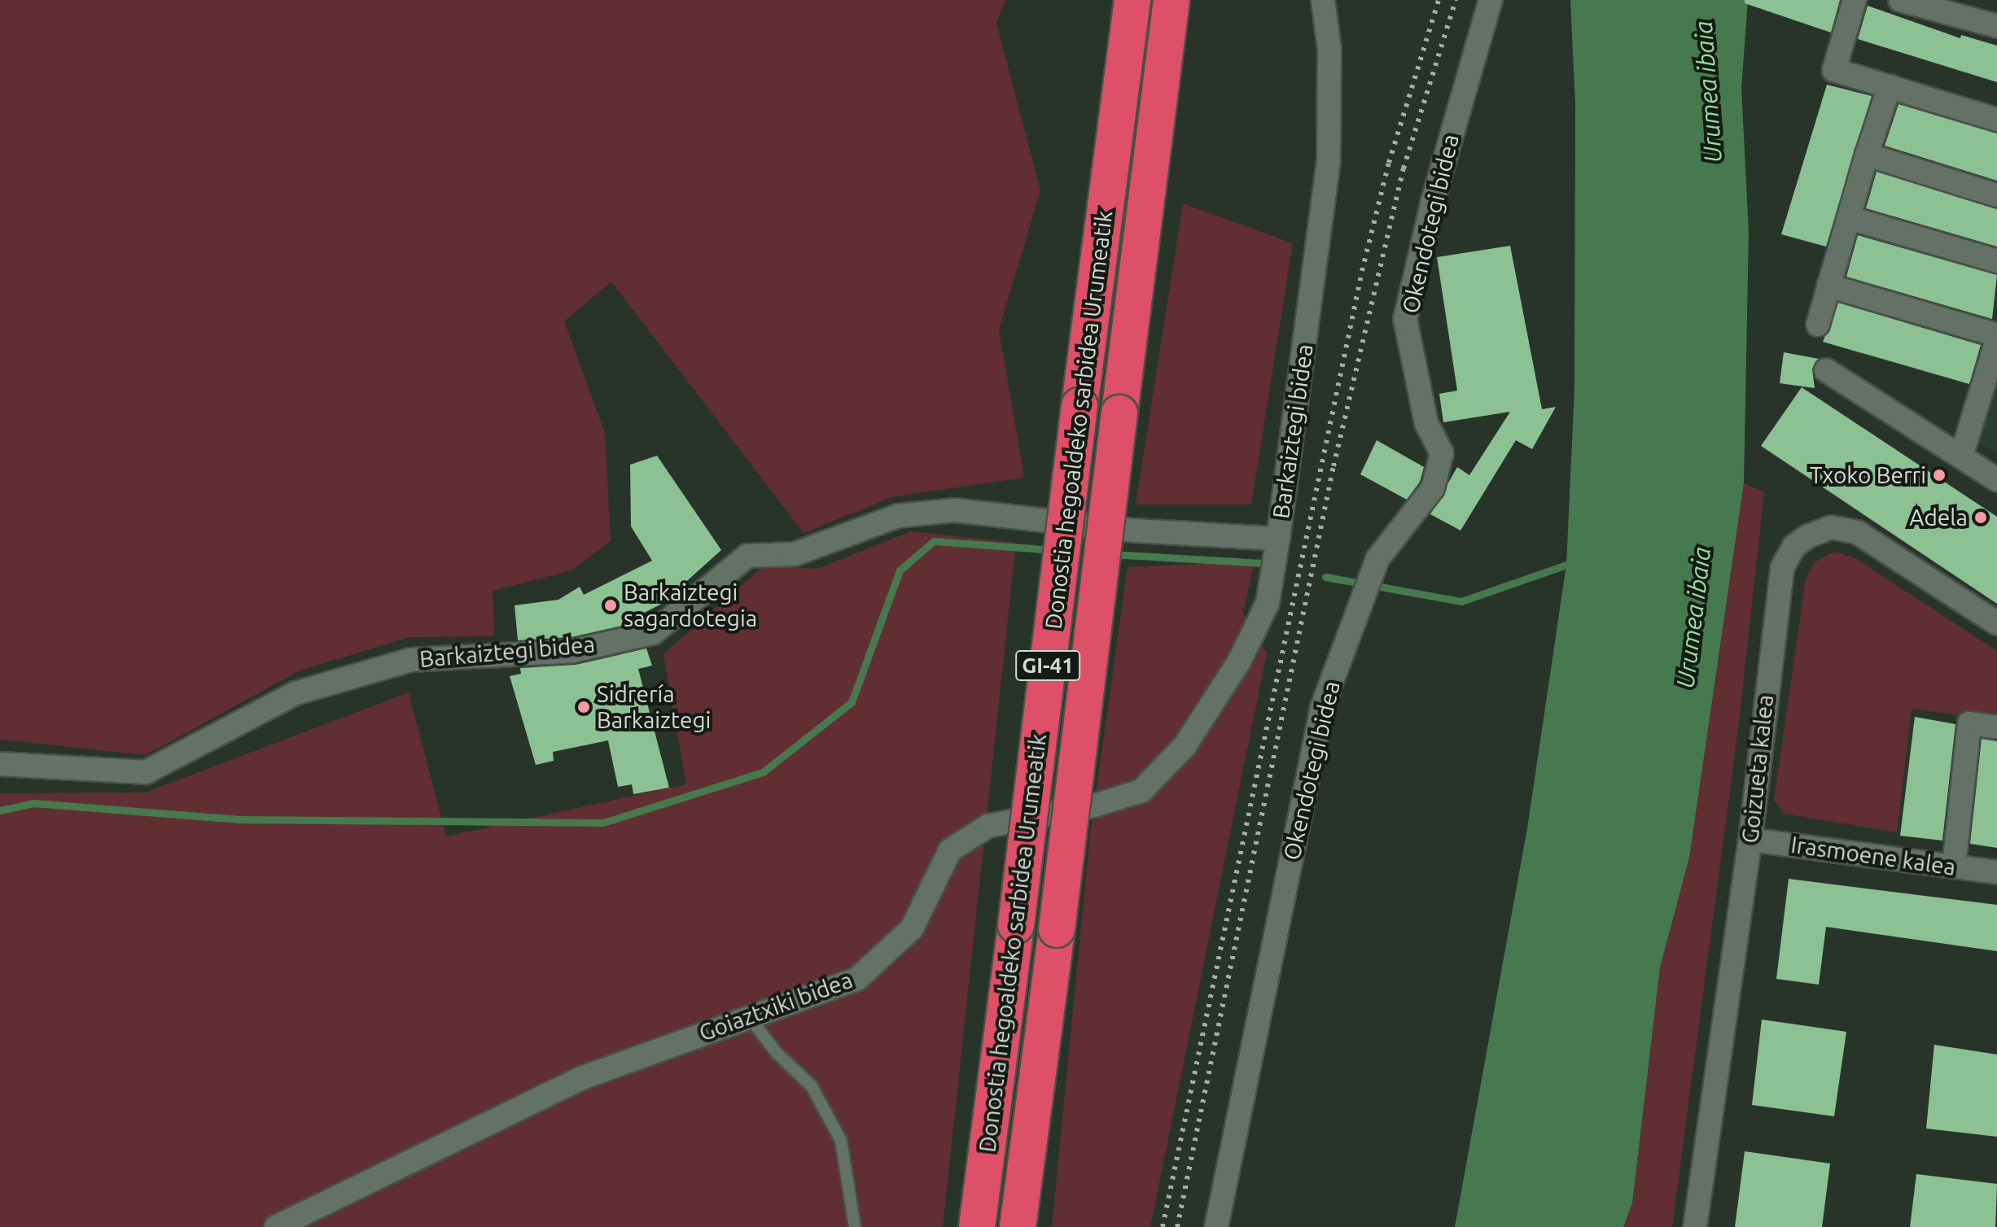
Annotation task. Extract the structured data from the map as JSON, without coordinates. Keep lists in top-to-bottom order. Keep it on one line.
{"streets":{"highway":["Donostia hegoaldeko sarbidea Urumeatik","GI-41"],"street":["Okendotegi bidea","Barkaiztegi bidea","Goizueta kalea","Irasmoene kalea","Goiaztxiki bidea"]},"crossings":[["Barkaiztegi bidea","Goiaztxiki bidea"],["Goizueta kalea","Irasmoene kalea"]],"water":["Urumea ibaia"],"places":["Txoko Berri","Adela","Barkaiztegi sagardotegia","Sidrería Barkaiztegi"]}
